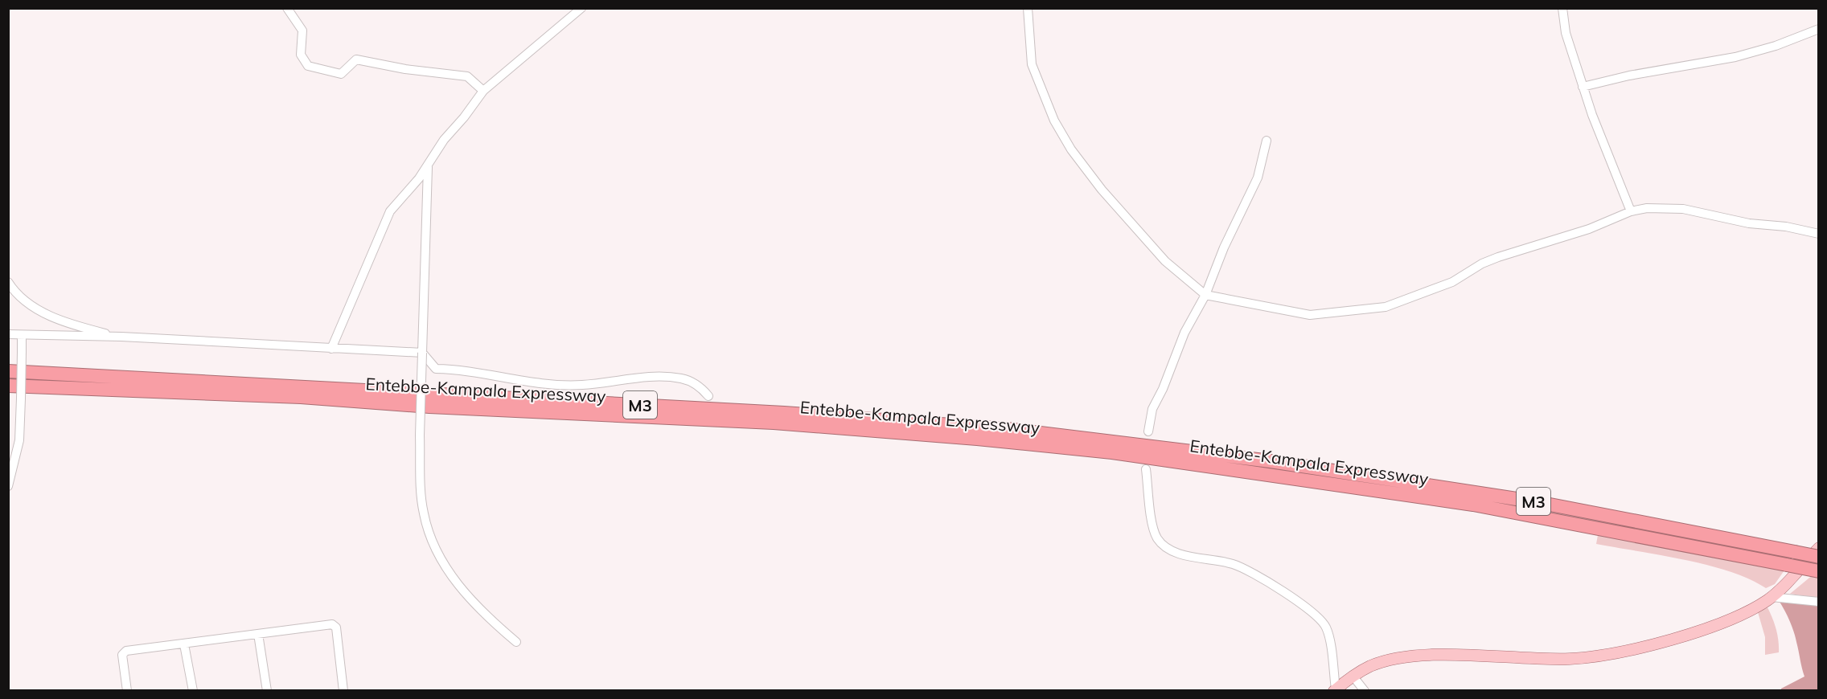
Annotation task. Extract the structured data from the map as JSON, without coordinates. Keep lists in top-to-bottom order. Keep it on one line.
{"streets":{"highway":["Entebbe-Kampala Expressway","M3"]}}
